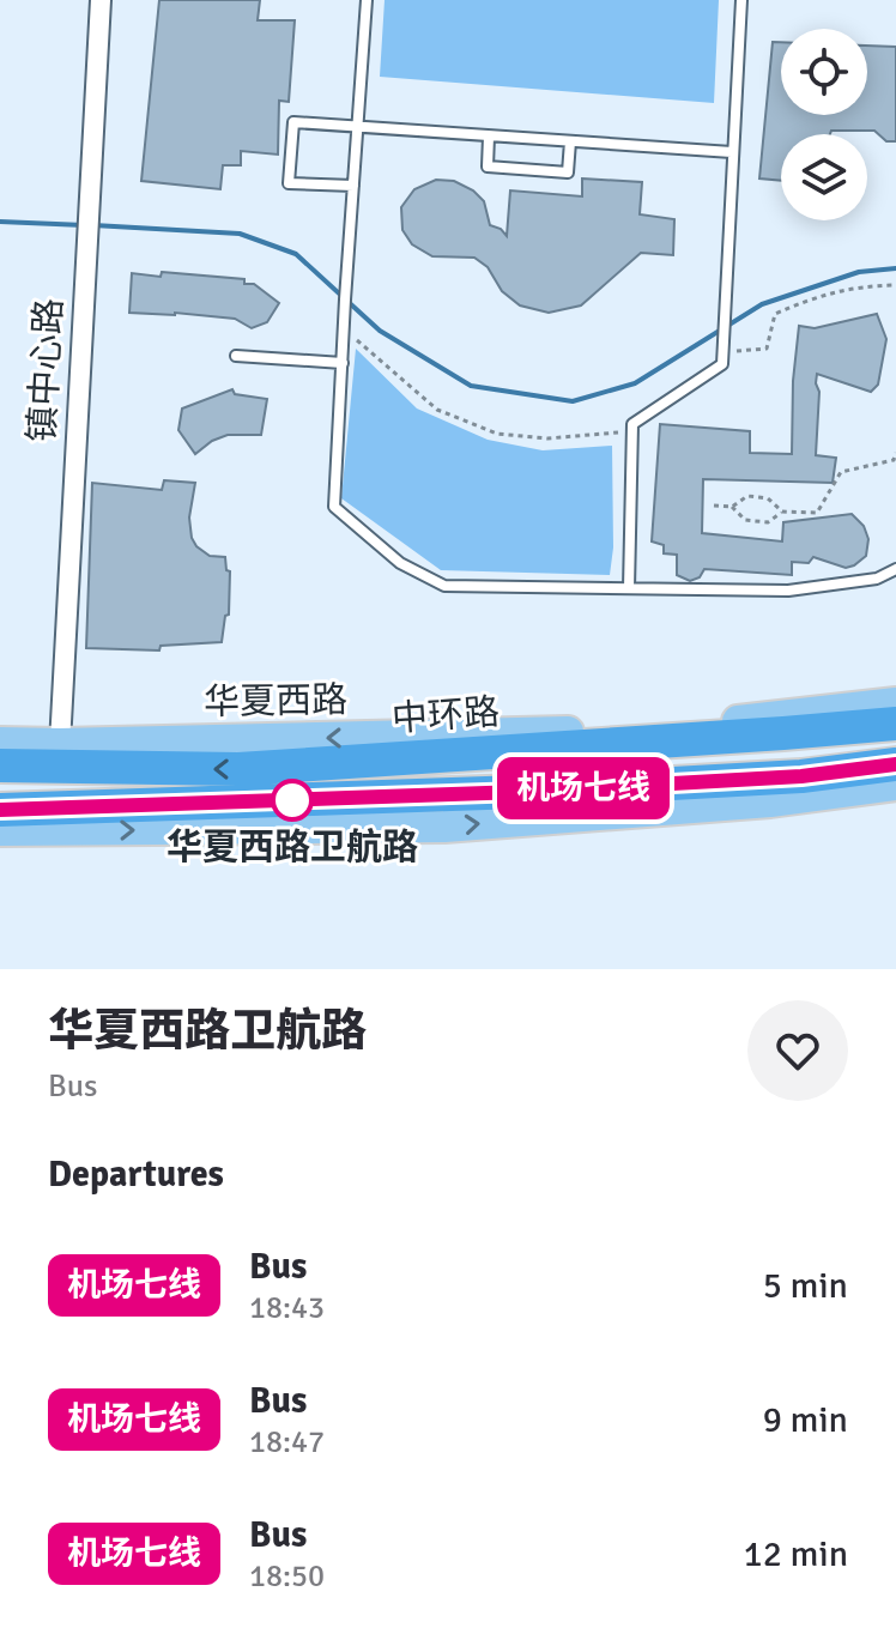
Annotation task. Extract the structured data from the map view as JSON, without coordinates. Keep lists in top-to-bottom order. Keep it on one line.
{"streets":{"highway":["中环路"],"main road":["华夏西路"],"street":["镇中心路"]},"crossings":[["镇中心路","华夏西路"]],"places":["华夏西路卫航路"],"lines":["bus line 机场七线"],"page":{"on_map":"机场七线","heading":[["华夏西路卫航路","Bus"],"Departures"],"list":[{"mark":"机场七线","name":"Bus","note":"18:43","value":"5 min"},{"mark":"机场七线","name":"Bus","note":"18:47","value":"9 min"},{"mark":"机场七线","name":"Bus","note":"18:50","value":"12 min"}]}}
